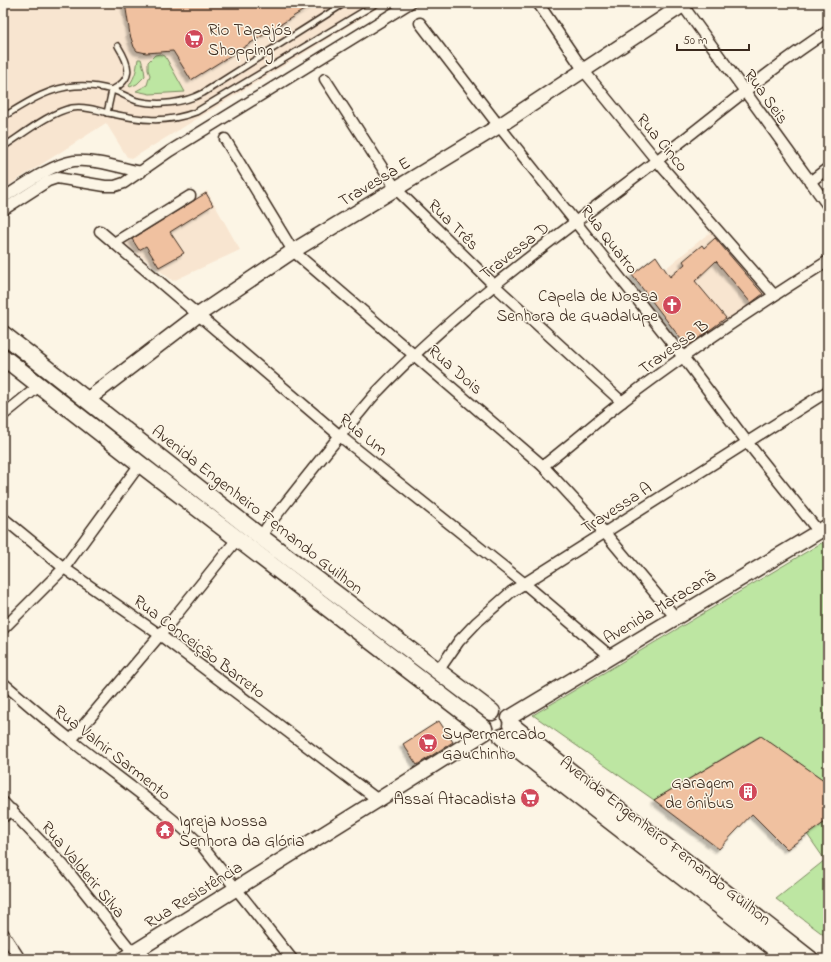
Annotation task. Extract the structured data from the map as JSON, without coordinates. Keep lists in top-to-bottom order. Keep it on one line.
{"streets":{"main road":["Avenida Engenheiro Fernando Guilhon"],"street":["Rua Seis","Rua Cinco","Travessa E","Rua Três","Rua Quatro","Travessa D","Travessa B","Rua Dois","Rua Um","Travessa A","Avenida Maracanã","Rua Conceição Barreto","Rua Valnir Sarmento","Rua Valderir Silva","Rua Resistência"]},"crossings":[["Rua Seis","Travessa E"],["Rua Seis","Travessa D"],["Rua Cinco","Travessa E"],["Rua Cinco","Travessa D"],["Rua Cinco","Travessa B"],["Travessa E","Rua Três"],["Travessa E","Rua Quatro"],["Travessa E","Rua Dois"],["Travessa E","Rua Um"],["Travessa E","Avenida Engenheiro Fernando Guilhon"],["Rua Três","Travessa D"],["Rua Três","Travessa B"],["Rua Quatro","Travessa D"],["Rua Quatro","Travessa B"],["Rua Quatro","Travessa A"],["Rua Quatro","Avenida Maracanã"],["Travessa D","Rua Dois"],["Travessa D","Rua Um"],["Travessa D","Avenida Engenheiro Fernando Guilhon"],["Travessa B","Rua Dois"],["Rua Dois","Travessa A"],["Rua Dois","Avenida Maracanã"],["Rua Um","Travessa A"],["Rua Um","Avenida Maracanã"],["Travessa A","Avenida Engenheiro Fernando Guilhon"],["Avenida Engenheiro Fernando Guilhon","Avenida Maracanã"],["Avenida Engenheiro Fernando Guilhon","Rua Resistência"],["Avenida Maracanã","Rua Resistência"],["Rua Conceição Barreto","Rua Resistência"],["Rua Valnir Sarmento","Rua Resistência"],["Rua Valderir Silva","Rua Resistência"]],"places":{"supermarket":["Rio Tapajós Shopping","Supermercado Gauchinho","Assaí Atacadista"],"church":["Capela de Nossa Senhora de Guadalupe"],"building":["Garagem de ônibus"],"temple":["Igreja Nossa Senhora da Glória"]},"scale_bar":"50 m"}
